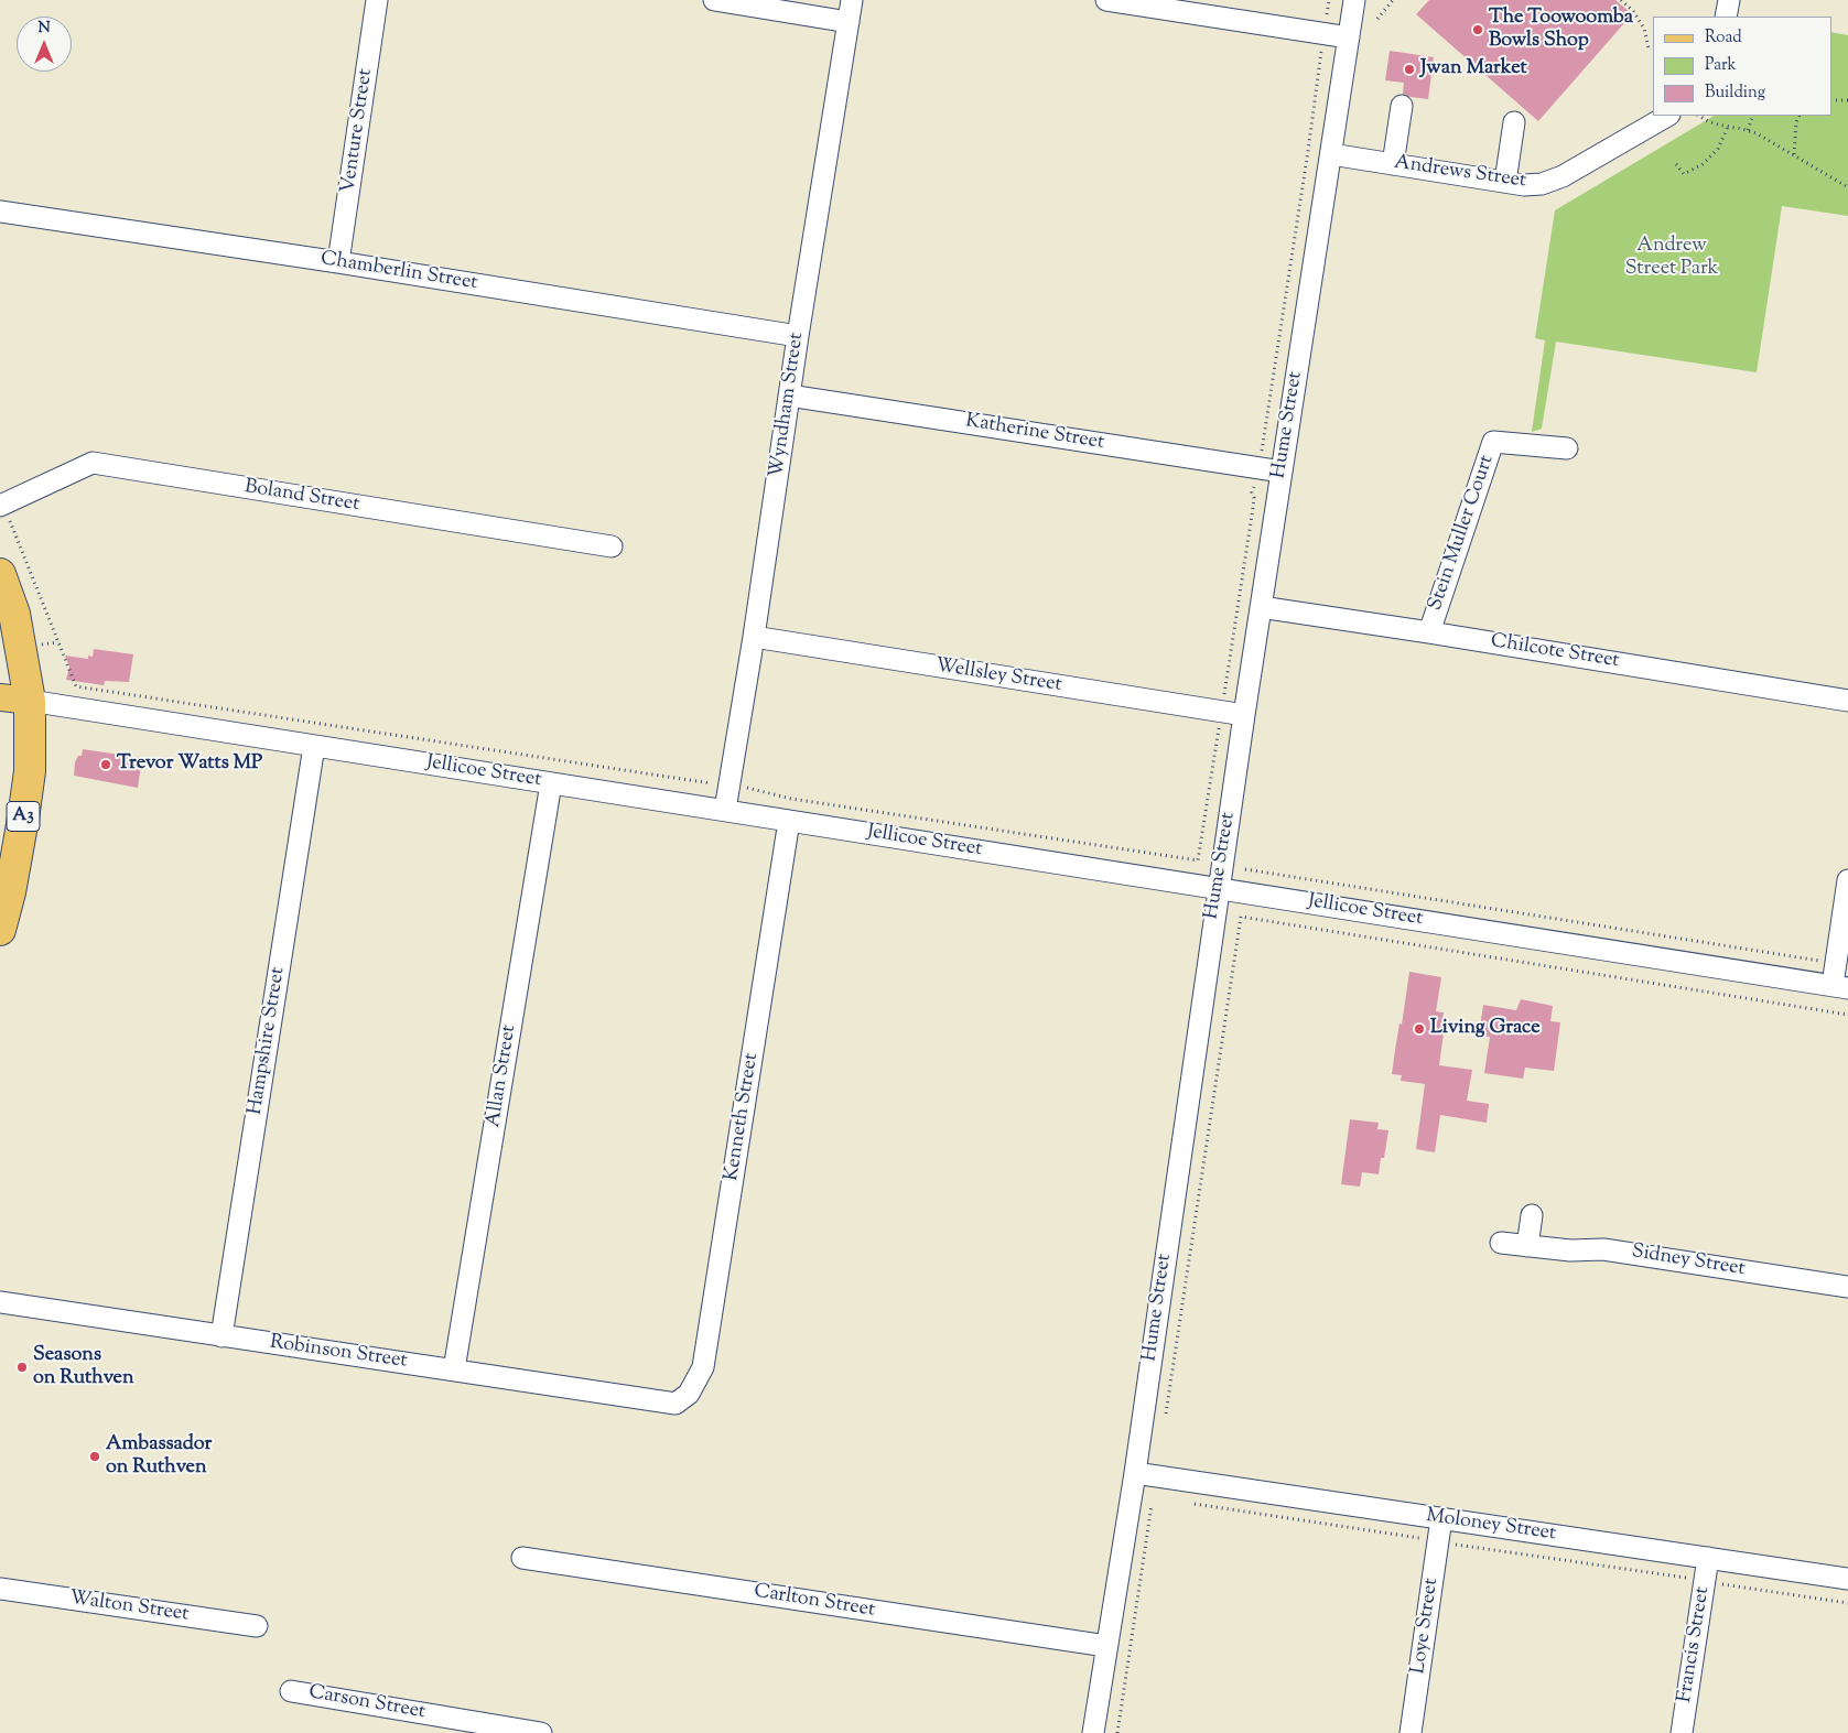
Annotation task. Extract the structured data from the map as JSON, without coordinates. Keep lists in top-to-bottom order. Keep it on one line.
{"streets":{"highway":["A3"],"main road":["Jellicoe Street"],"street":["Venture Street","Andrews Street","Chamberlin Street","Wyndham Street","Hume Street","Katherine Street","Boland Street","Stein Muller Court","Chilcote Street","Wellsley Street","Hampshire Street","Allan Street","Kenneth Street","Sidney Street","Robinson Street","Moloney Street","Carlton Street","Walton Street","Loye Street","Francis Street","Carson Street"]},"crossings":[["Venture Street","Chamberlin Street"],["Andrews Street","Hume Street"],["Chamberlin Street","Wyndham Street"],["Wyndham Street","Katherine Street"],["Wyndham Street","Wellsley Street"],["Wyndham Street","Jellicoe Street"],["Hume Street","Katherine Street"],["Hume Street","Chilcote Street"],["Hume Street","Wellsley Street"],["Hume Street","Jellicoe Street"],["Hume Street","Moloney Street"],["Hume Street","Carlton Street"],["Stein Muller Court","Chilcote Street"],["Jellicoe Street","A3"],["Jellicoe Street","Hampshire Street"],["Jellicoe Street","Allan Street"],["Jellicoe Street","Kenneth Street"],["Hampshire Street","Robinson Street"],["Allan Street","Robinson Street"],["Kenneth Street","Robinson Street"],["Moloney Street","Loye Street"],["Moloney Street","Francis Street"]],"parks":["Andrew Street Park"],"places":["The Toowoomba Bowls Shop","Jwan Market","Trevor Watts MP","Living Grace","Seasons on Ruthven","Ambassador on Ruthven"],"legend":["Road","Park","Building"],"north":"top"}
